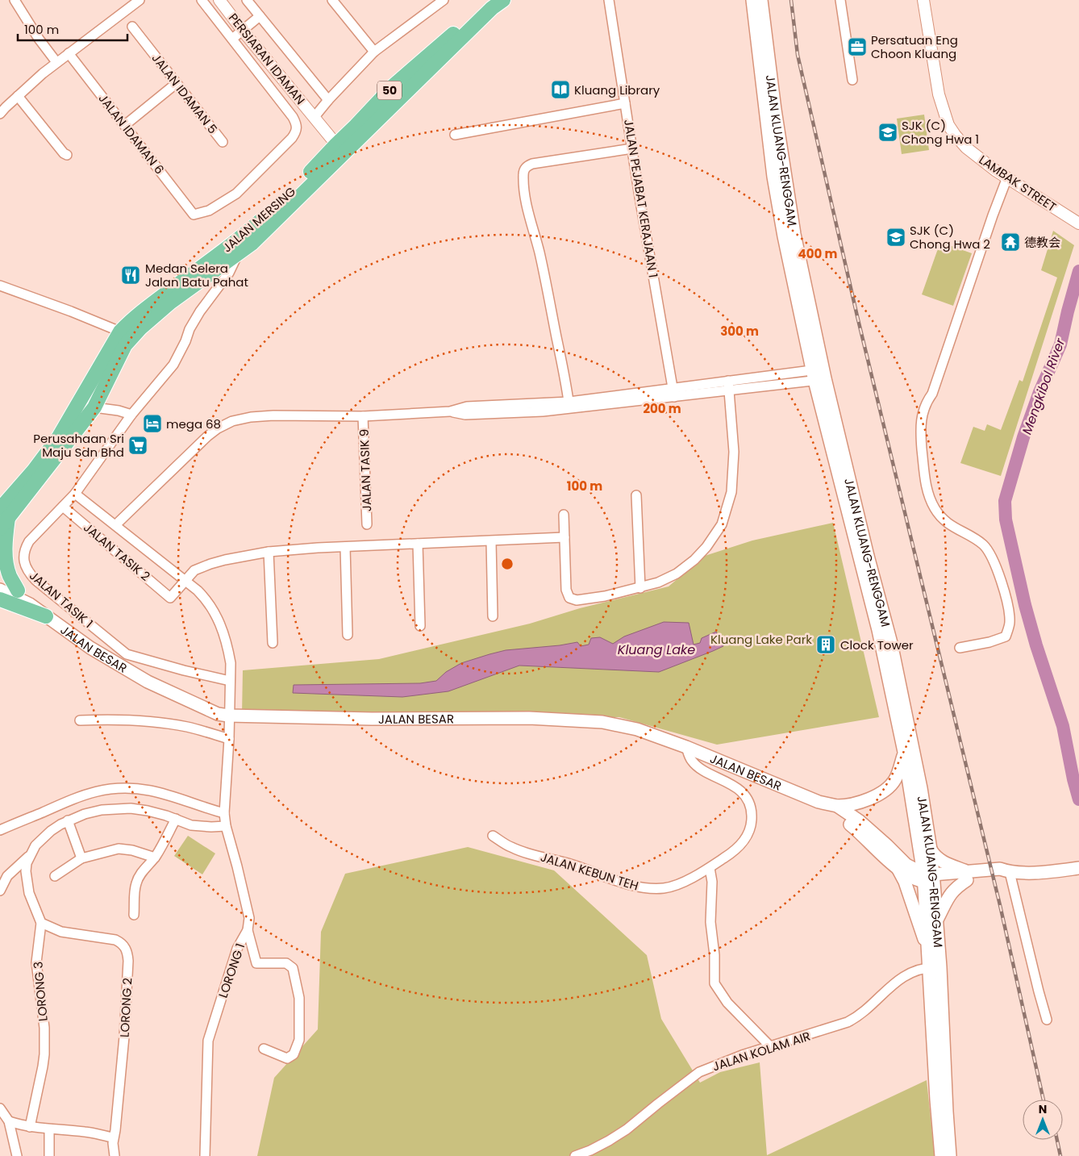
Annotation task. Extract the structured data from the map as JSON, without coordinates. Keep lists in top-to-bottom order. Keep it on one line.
{"streets":{"highway":["50","JALAN MERSING"],"main road":["JALAN KLUANG-RENGGAM","JALAN BESAR"],"street":["PERSIARAN IDAMAN","JALAN IDAMAN 5","JALAN IDAMAN 6","LAMBAK STREET","JALAN PEJABAT KERAJAAN 1","JALAN TASIK 9","JALAN TASIK 2","JALAN TASIK 1","JALAN KEBUN TEH","LORONG 1","LORONG 3","LORONG 2","JALAN KOLAM AIR"]},"crossings":[["PERSIARAN IDAMAN","JALAN MERSING"],["JALAN KLUANG-RENGGAM","JALAN BESAR"],["JALAN KLUANG-RENGGAM","JALAN KOLAM AIR"],["JALAN TASIK 2","JALAN TASIK 1"],["JALAN TASIK 2","LORONG 1"],["JALAN TASIK 1","LORONG 1"],["JALAN BESAR","JALAN KEBUN TEH"],["JALAN BESAR","LORONG 1"],["LORONG 1","LORONG 3"],["LORONG 3","LORONG 2"]],"water":["Mengkibol River","Kluang Lake"],"parks":["Kluang Lake Park"],"places":{"office":["Persatuan Eng Choon Kluang"],"library":["Kluang Library"],"school or university":["SJK (C) Chong Hwa 1","SJK (C) Chong Hwa 2"],"temple":["德教会"],"restaurant":["Medan Selera Jalan Batu Pahat"],"hotel":["mega 68"],"supermarket":["Perusahaan Sri Maju Sdn Bhd"],"building":["Clock Tower"]},"scale_bar":"100 m","north":"top","rings":["400 m","300 m","200 m","100 m"]}
